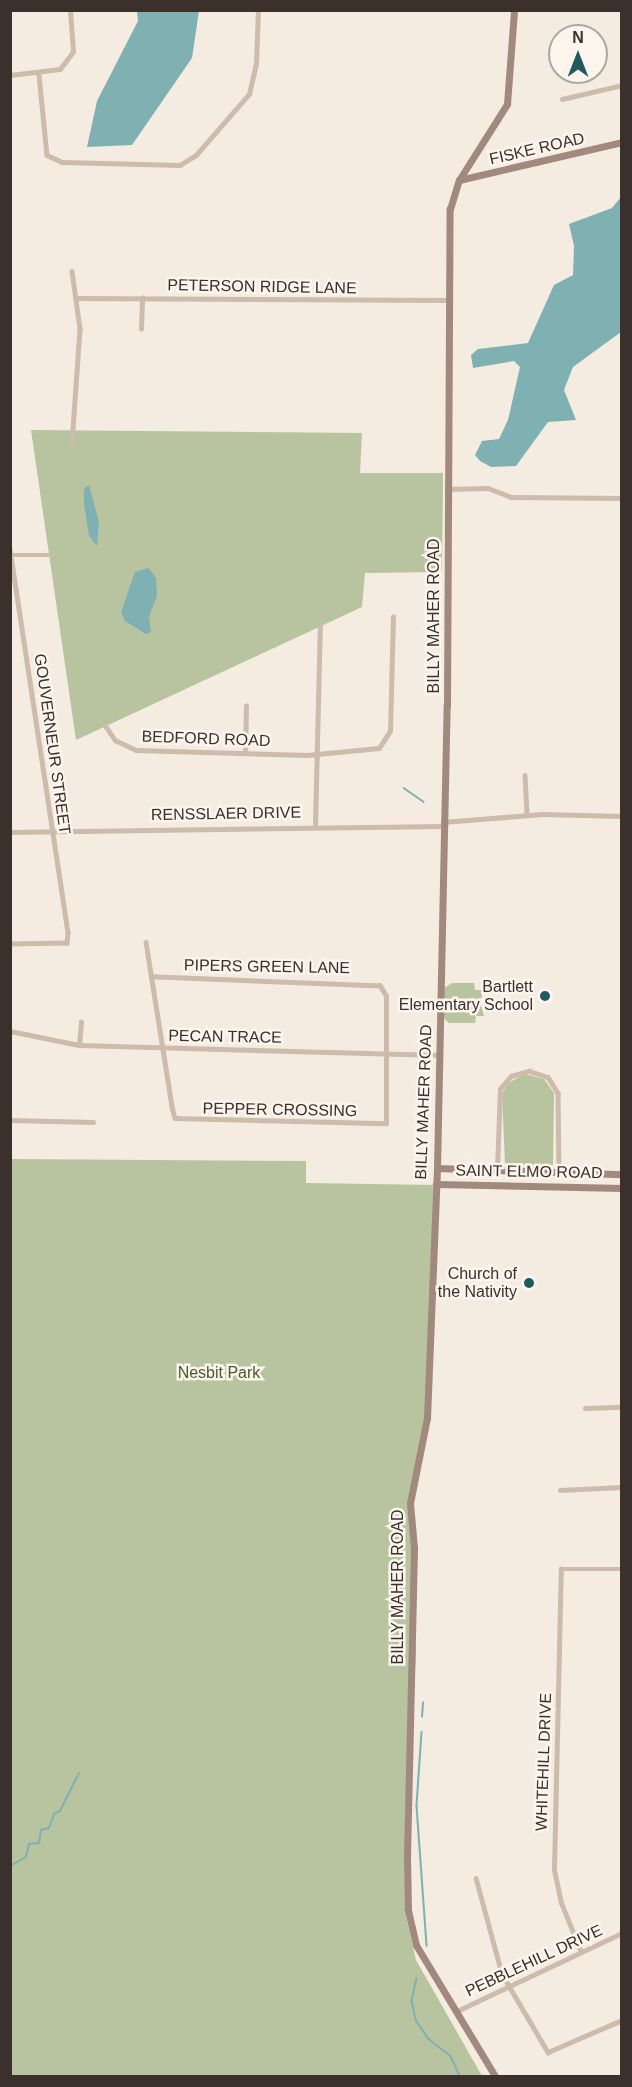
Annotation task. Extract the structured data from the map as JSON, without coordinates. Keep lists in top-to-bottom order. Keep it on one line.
{"streets":{"main road":["FISKE ROAD","BILLY MAHER ROAD","SAINT ELMO ROAD"],"street":["PETERSON RIDGE LANE","BEDFORD ROAD","GOUVERNEUR STREET","RENSSLAER DRIVE","PIPERS GREEN LANE","PECAN TRACE","PEPPER CROSSING","WHITEHILL DRIVE","PEBBLEHILL DRIVE"]},"crossings":[["FISKE ROAD","BILLY MAHER ROAD"],["PETERSON RIDGE LANE","BILLY MAHER ROAD"],["BILLY MAHER ROAD","RENSSLAER DRIVE"],["BILLY MAHER ROAD","PECAN TRACE"],["BILLY MAHER ROAD","SAINT ELMO ROAD"],["BILLY MAHER ROAD","PEBBLEHILL DRIVE"],["GOUVERNEUR STREET","RENSSLAER DRIVE"],["PIPERS GREEN LANE","PECAN TRACE"],["PIPERS GREEN LANE","PEPPER CROSSING"],["PECAN TRACE","PEPPER CROSSING"],["WHITEHILL DRIVE","PEBBLEHILL DRIVE"]],"parks":["Nesbit Park"],"places":["Bartlett Elementary School","Church of the Nativity"],"north":"top"}
